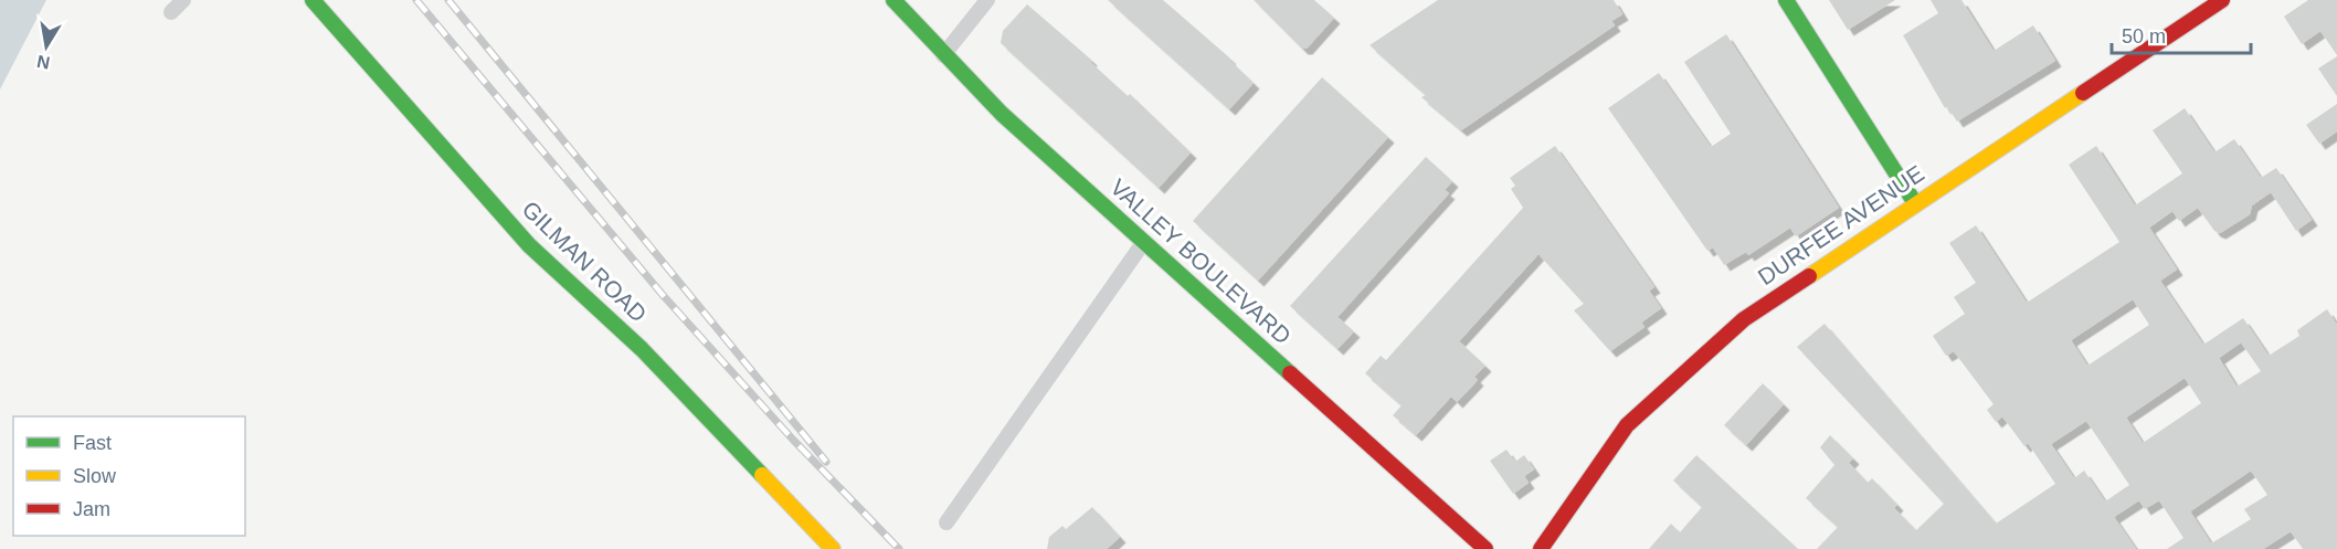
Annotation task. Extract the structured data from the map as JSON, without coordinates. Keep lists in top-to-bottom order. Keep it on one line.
{"streets":{"main road":["DURFEE AVENUE","GILMAN ROAD","VALLEY BOULEVARD"]},"legend":["Fast","Slow","Jam"],"scale_bar":"50 m","north":"bottom"}
